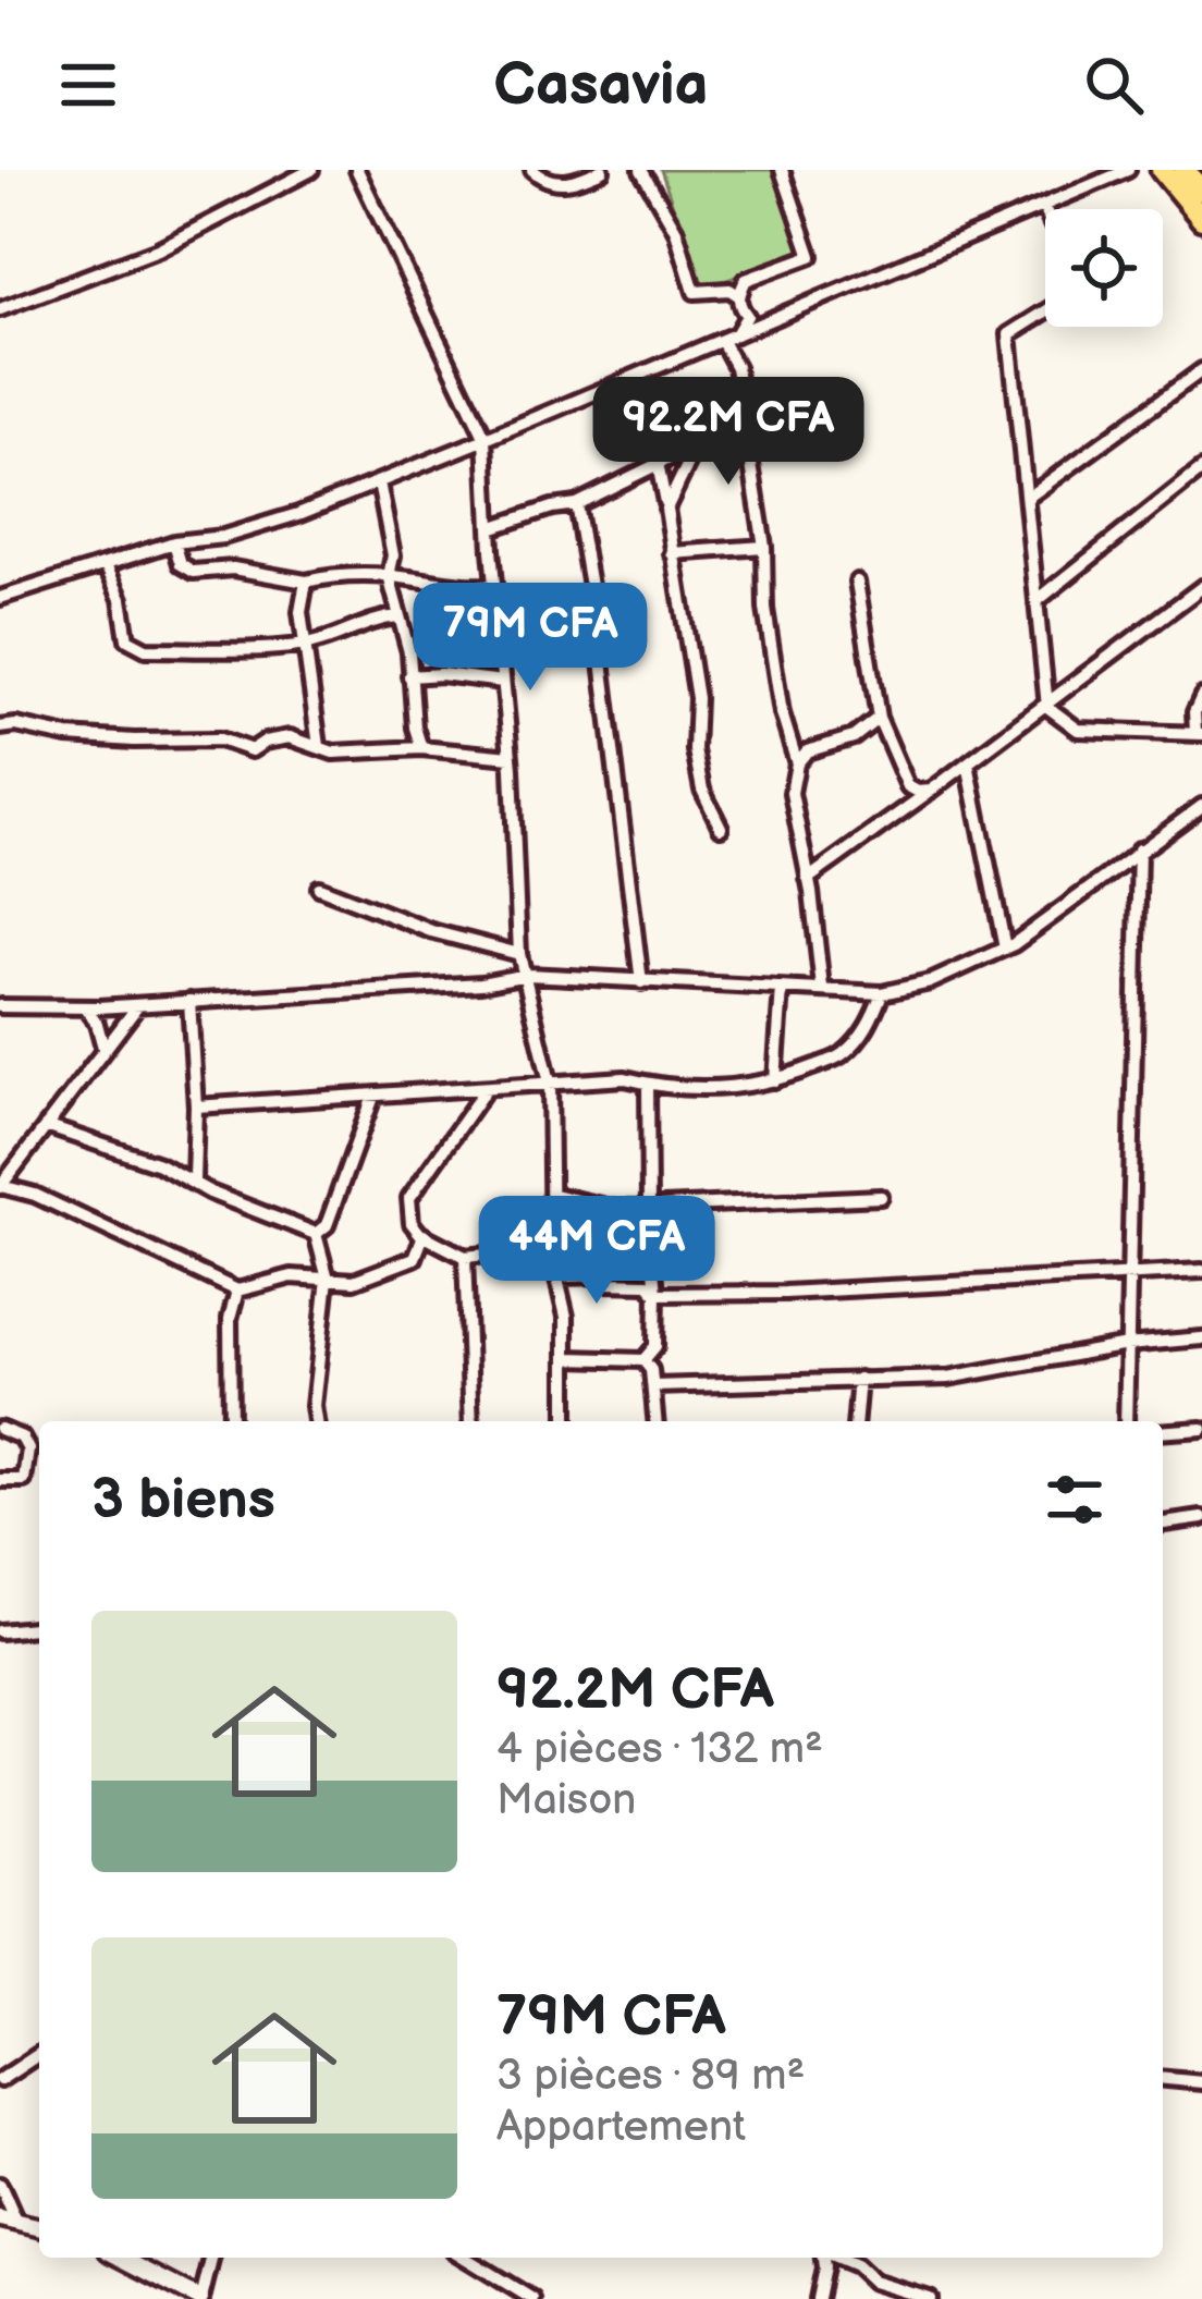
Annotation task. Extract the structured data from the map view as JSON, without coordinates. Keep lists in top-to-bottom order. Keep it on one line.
{"page":{"header":"Casavia","price":["92.2M CFA","79M CFA","44M CFA"],"heading":"3 biens","list":[{"name":"92.2M CFA","note":"4 pièces · 132 m² · Maison"},{"name":"79M CFA","note":"3 pièces · 89 m² · Appartement"}]}}
